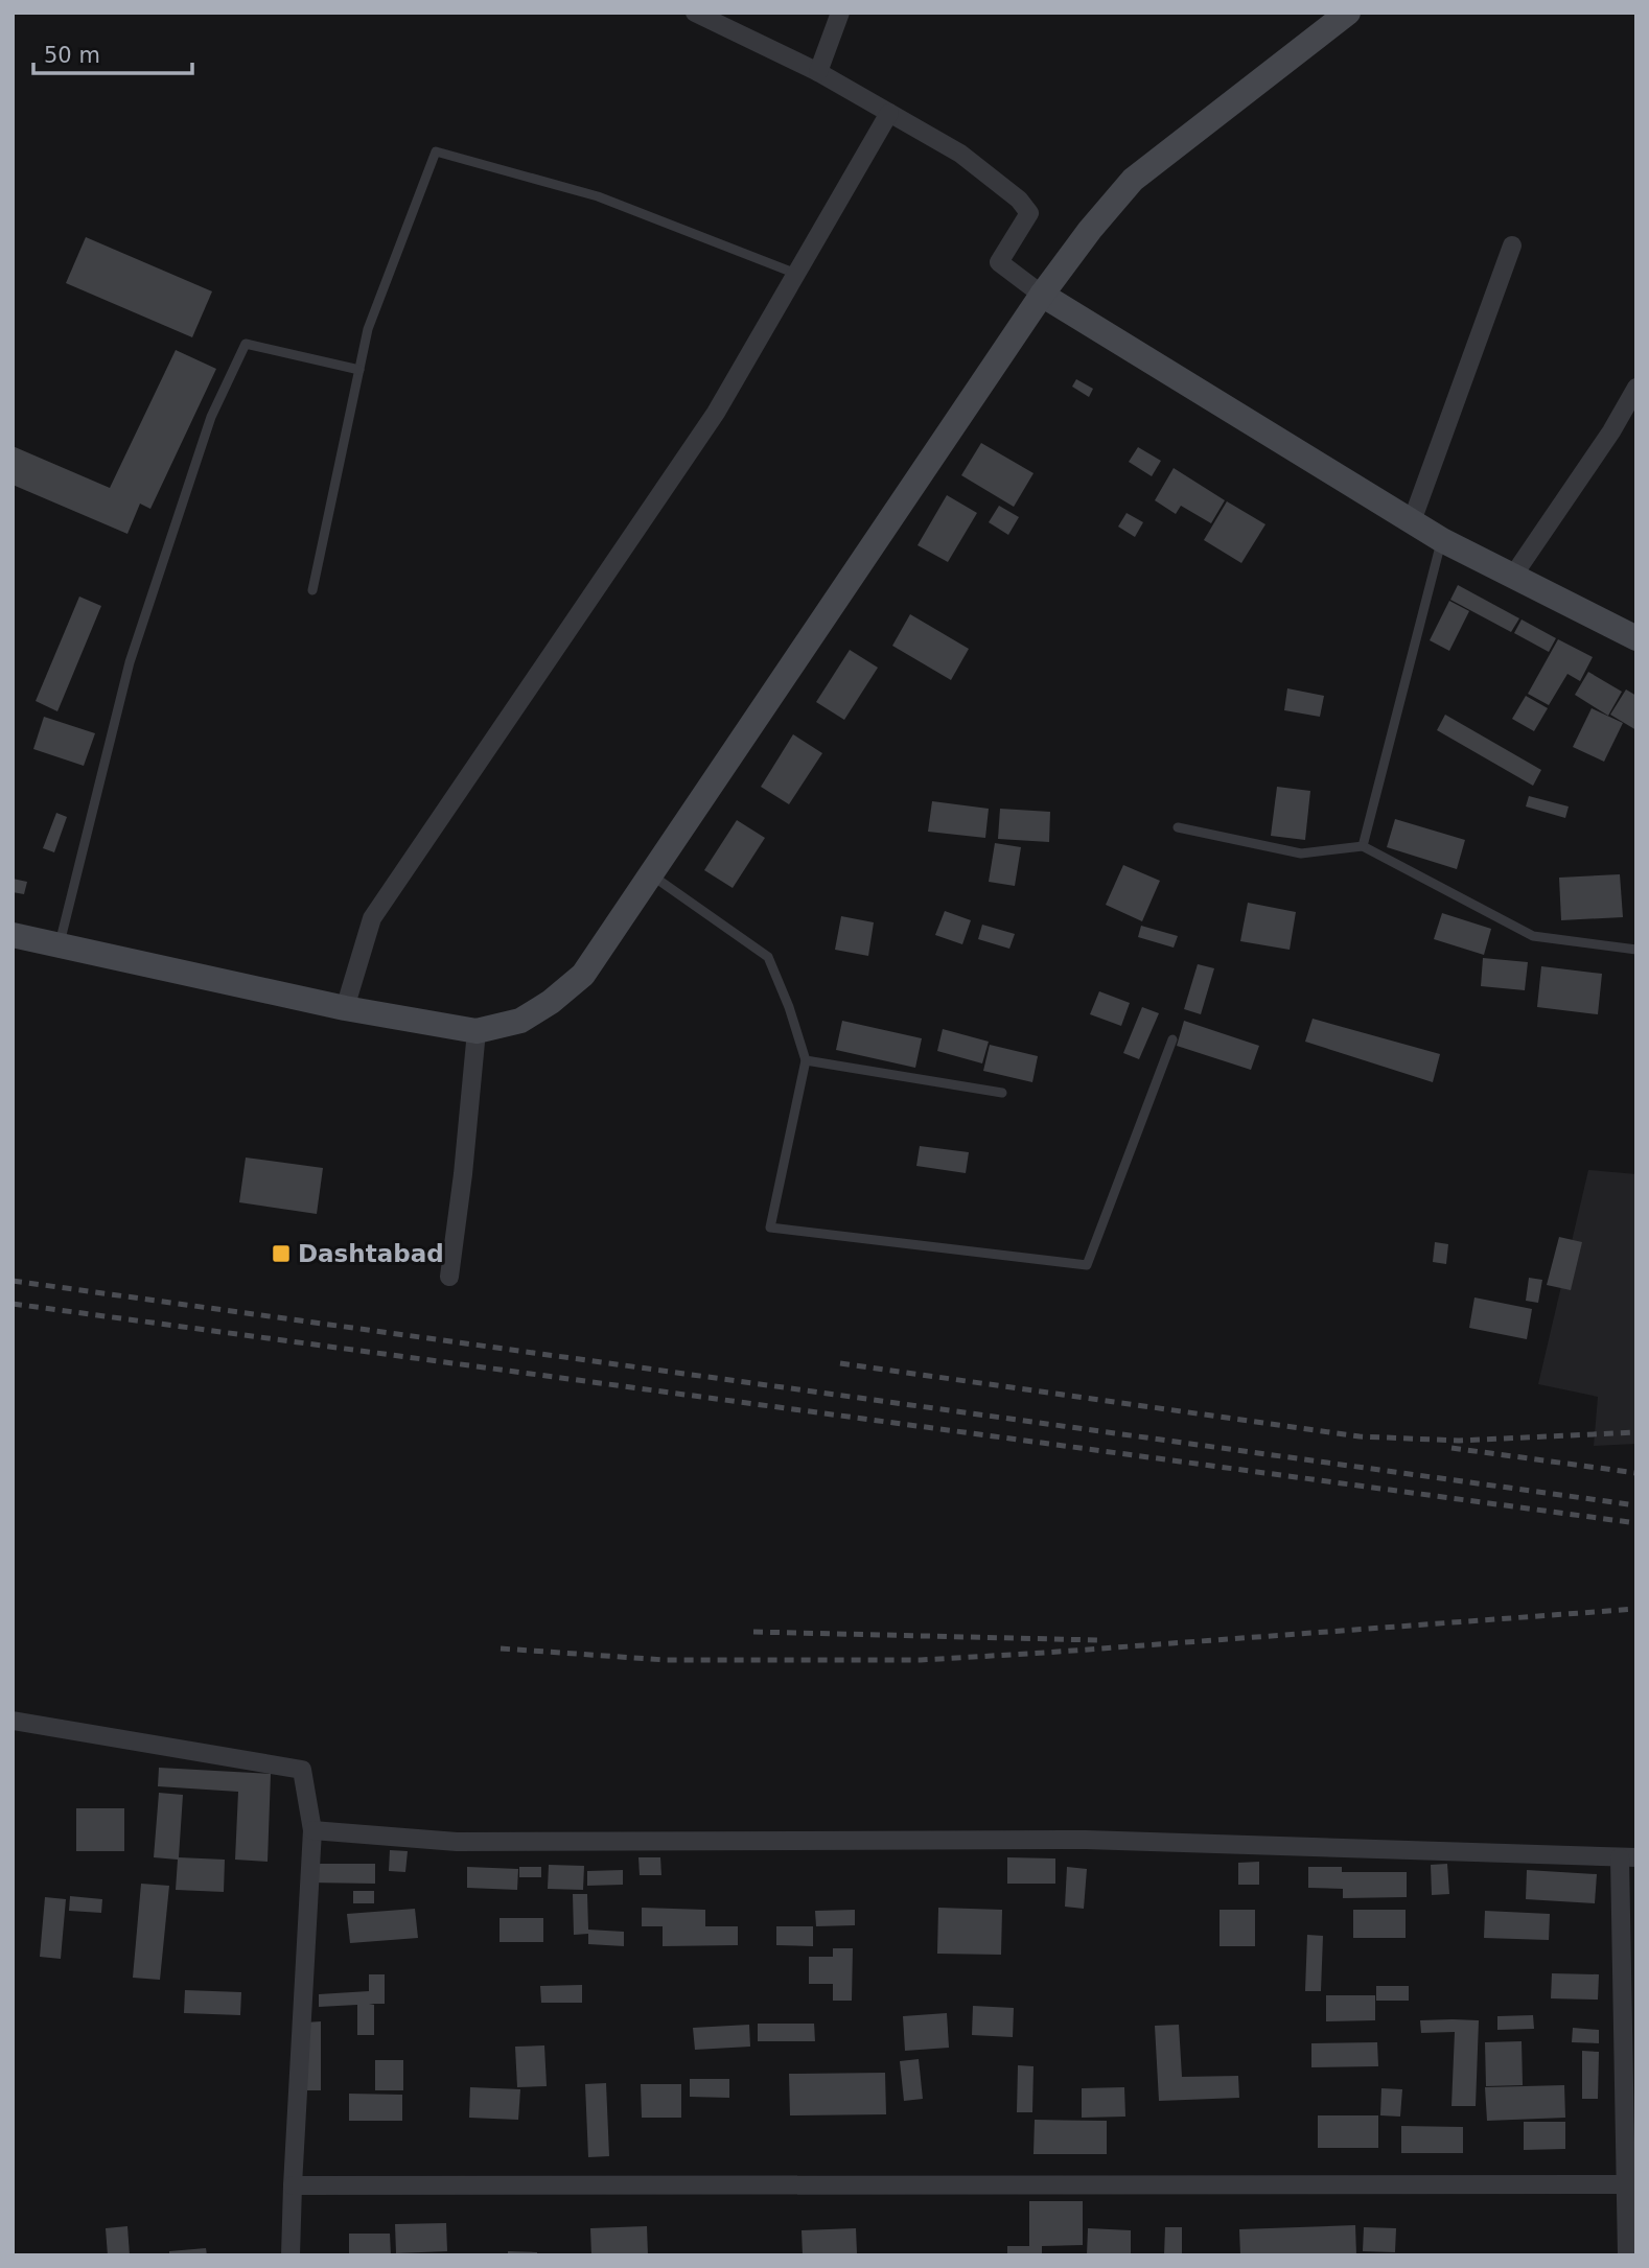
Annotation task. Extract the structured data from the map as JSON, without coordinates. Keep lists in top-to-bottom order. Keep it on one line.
{"places":{"transit":["Dashtabad"]},"scale_bar":"50 m"}
